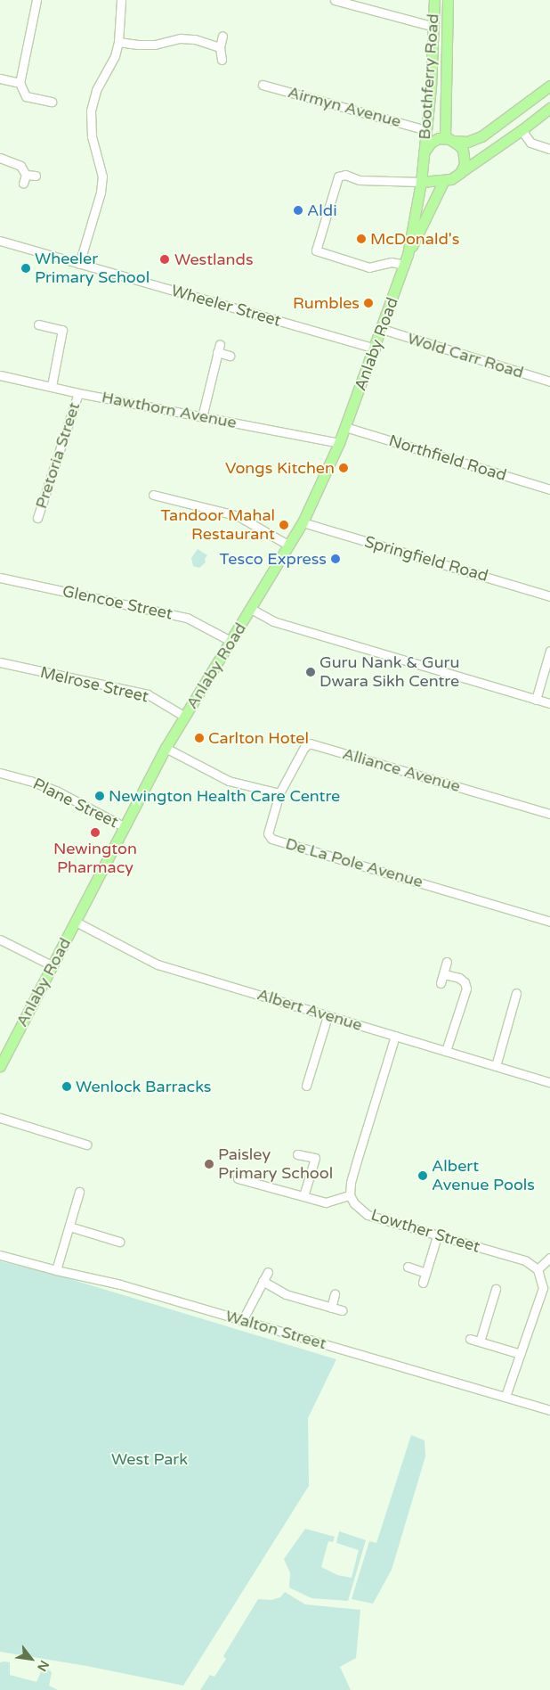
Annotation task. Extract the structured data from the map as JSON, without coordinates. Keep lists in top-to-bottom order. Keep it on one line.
{"streets":{"main road":["Boothferry Road","Anlaby Road"],"street":["Airmyn Avenue","Wheeler Street","Wold Carr Road","Hawthorn Avenue","Pretoria Street","Northfield Road","Springfield Road","Glencoe Street","Melrose Street","Alliance Avenue","Plane Street","De La Pole Avenue","Albert Avenue","Lowther Street","Walton Street"]},"crossings":[["Boothferry Road","Airmyn Avenue"],["Boothferry Road","Anlaby Road"],["Wheeler Street","Anlaby Road"],["Anlaby Road","Wold Carr Road"],["Anlaby Road","Hawthorn Avenue"],["Anlaby Road","Northfield Road"],["Anlaby Road","Springfield Road"],["Anlaby Road","Glencoe Street"],["Anlaby Road","Melrose Street"],["Anlaby Road","Plane Street"],["Anlaby Road","Albert Avenue"],["Hawthorn Avenue","Pretoria Street"],["Alliance Avenue","De La Pole Avenue"]],"parks":["West Park"],"places":["Aldi","McDonald's","Westlands","Wheeler Primary School","Rumbles","Vongs Kitchen","Tandoor Mahal Restaurant","Tesco Express","Guru Nank & Guru Dwara Sikh Centre","Carlton Hotel","Newington Health Care Centre","Newington Pharmacy","Wenlock Barracks","Paisley Primary School","Albert Avenue Pools"],"north":"bottom right"}
